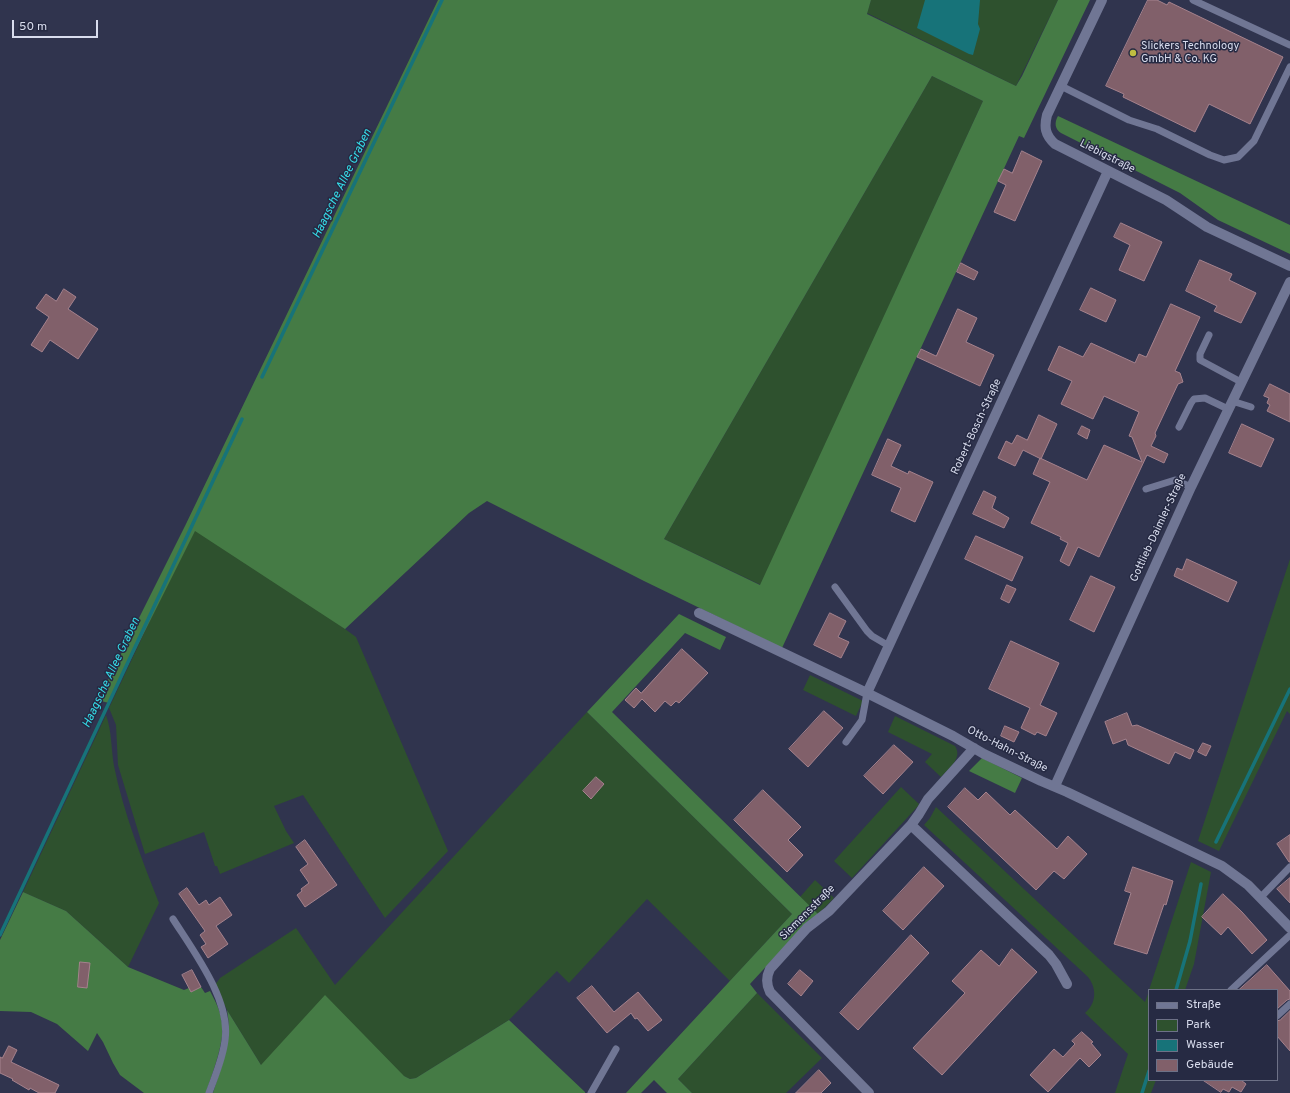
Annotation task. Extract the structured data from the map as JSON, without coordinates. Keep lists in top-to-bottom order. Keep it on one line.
{"streets":{"street":["Liebigstraße","Robert-Bosch-Straße","Gottlieb-Daimler-Straße","Otto-Hahn-Straße","Siemensstraße"]},"crossings":[["Liebigstraße","Robert-Bosch-Straße"],["Robert-Bosch-Straße","Otto-Hahn-Straße"],["Gottlieb-Daimler-Straße","Otto-Hahn-Straße"],["Otto-Hahn-Straße","Siemensstraße"]],"water":["Haagsche Allee Graben"],"places":["Slickers Technology GmbH & Co. KG"],"legend":["Straße","Park","Wasser","Gebäude"],"scale_bar":"50 m"}
